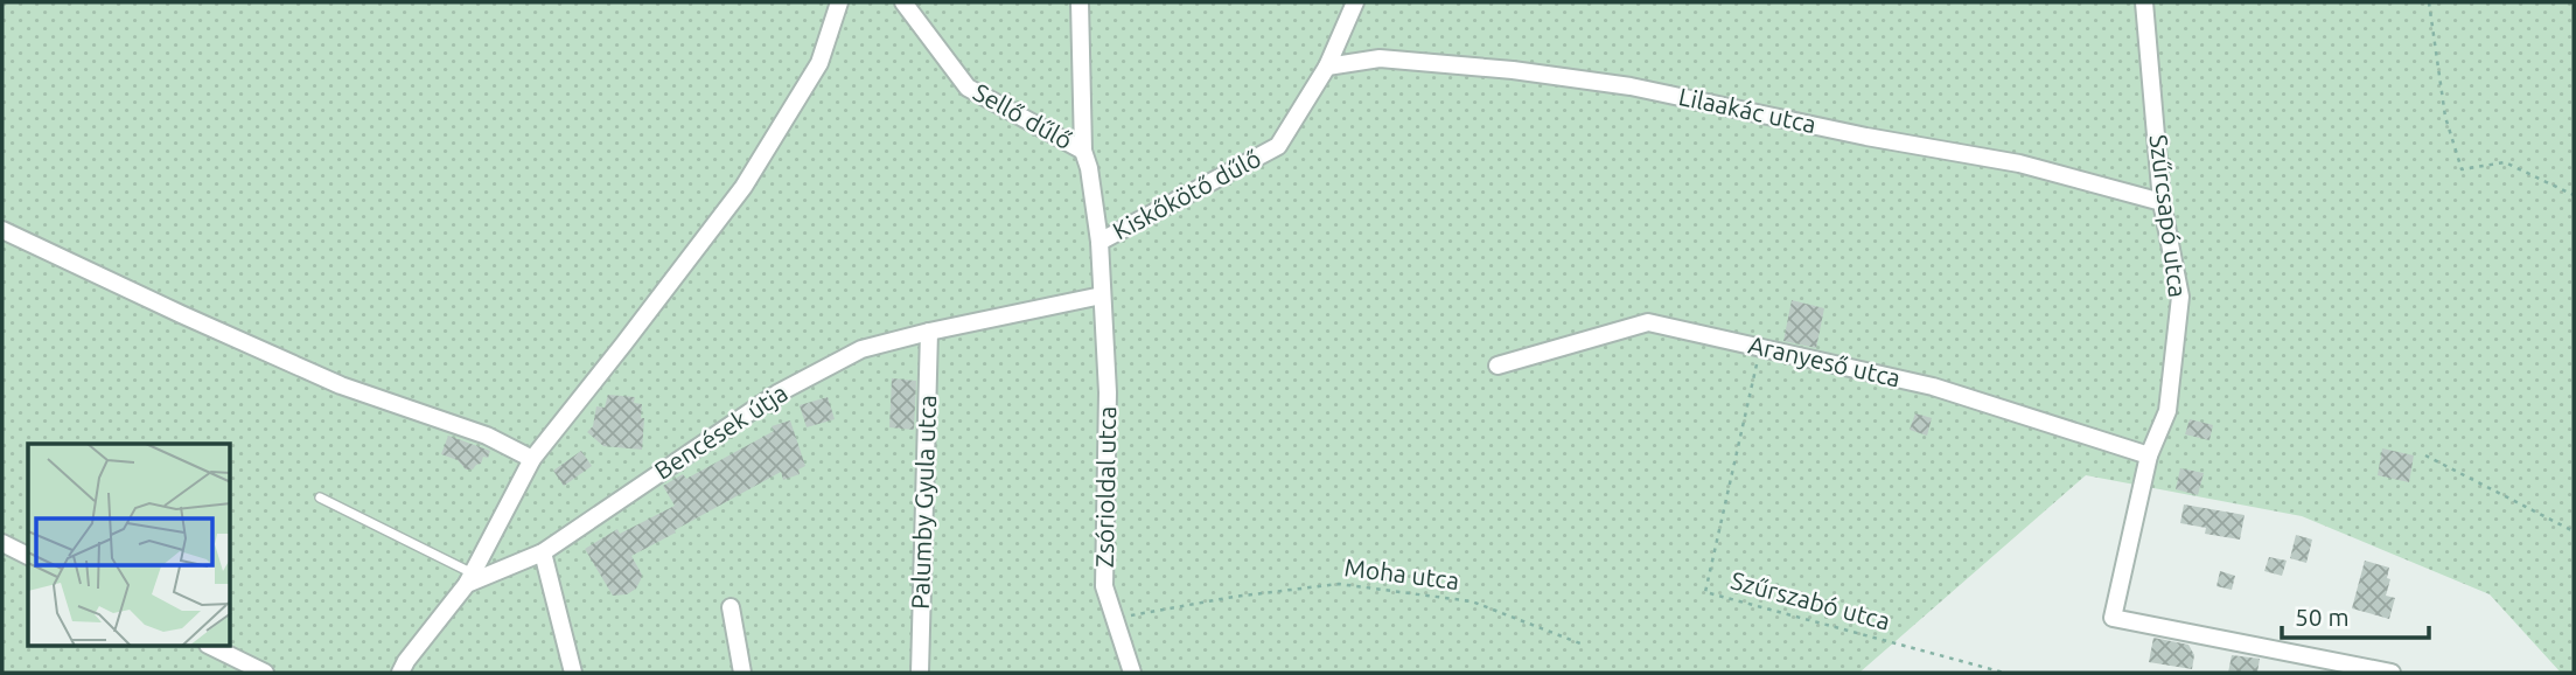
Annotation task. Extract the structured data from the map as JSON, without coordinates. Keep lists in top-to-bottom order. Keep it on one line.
{"streets":{"street":["Lilaakác utca","Sellő dűlő","Kiskőkötő dűlő","Szűrcsapó utca","Aranyeső utca","Bencések útja","Zsórioldal utca","Palumby Gyula utca"],"path":["Moha utca","Szűrszabó utca"]},"crossings":[["Lilaakác utca","Kiskőkötő dűlő"],["Lilaakác utca","Szűrcsapó utca"],["Sellő dűlő","Zsórioldal utca"],["Kiskőkötő dűlő","Zsórioldal utca"],["Szűrcsapó utca","Aranyeső utca"],["Aranyeső utca","Szűrszabó utca"],["Bencések útja","Zsórioldal utca"],["Bencések útja","Palumby Gyula utca"],["Zsórioldal utca","Moha utca"]],"scale_bar":"50 m"}
